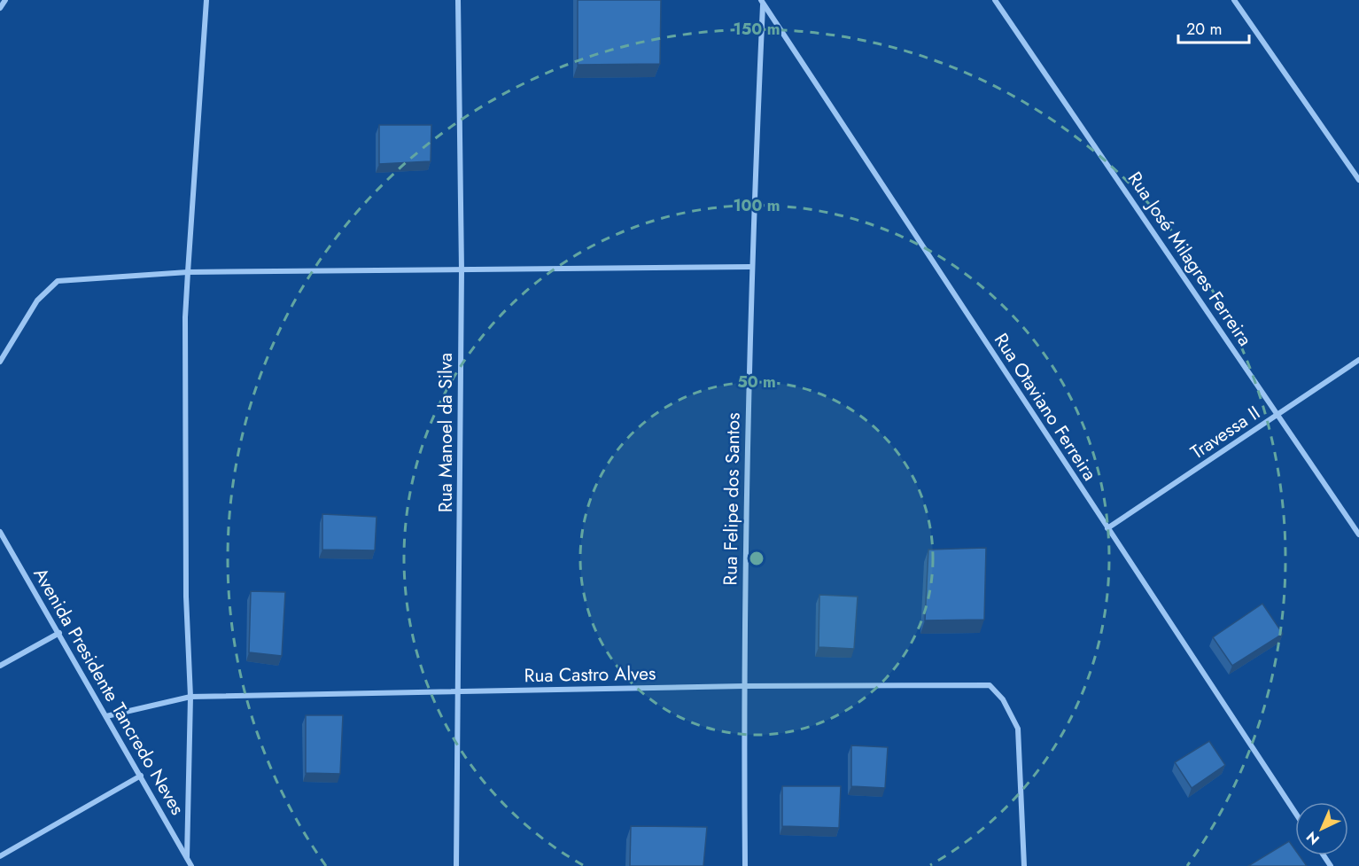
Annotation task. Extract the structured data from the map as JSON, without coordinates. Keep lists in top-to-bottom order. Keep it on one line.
{"streets":{"street":["Rua José Milagres Ferreira","Rua Otaviano Ferreira","Rua Manoel da Silva","Travessa II","Rua Felipe dos Santos","Rua Castro Alves","Avenida Presidente Tancredo Neves"]},"crossings":[["Rua José Milagres Ferreira","Travessa II"],["Rua Otaviano Ferreira","Travessa II"],["Rua Otaviano Ferreira","Rua Felipe dos Santos"],["Rua Manoel da Silva","Rua Castro Alves"],["Rua Felipe dos Santos","Rua Castro Alves"],["Rua Castro Alves","Avenida Presidente Tancredo Neves"]],"scale_bar":"20 m","north":"bottom left","rings":["150 m","100 m","50 m"]}
